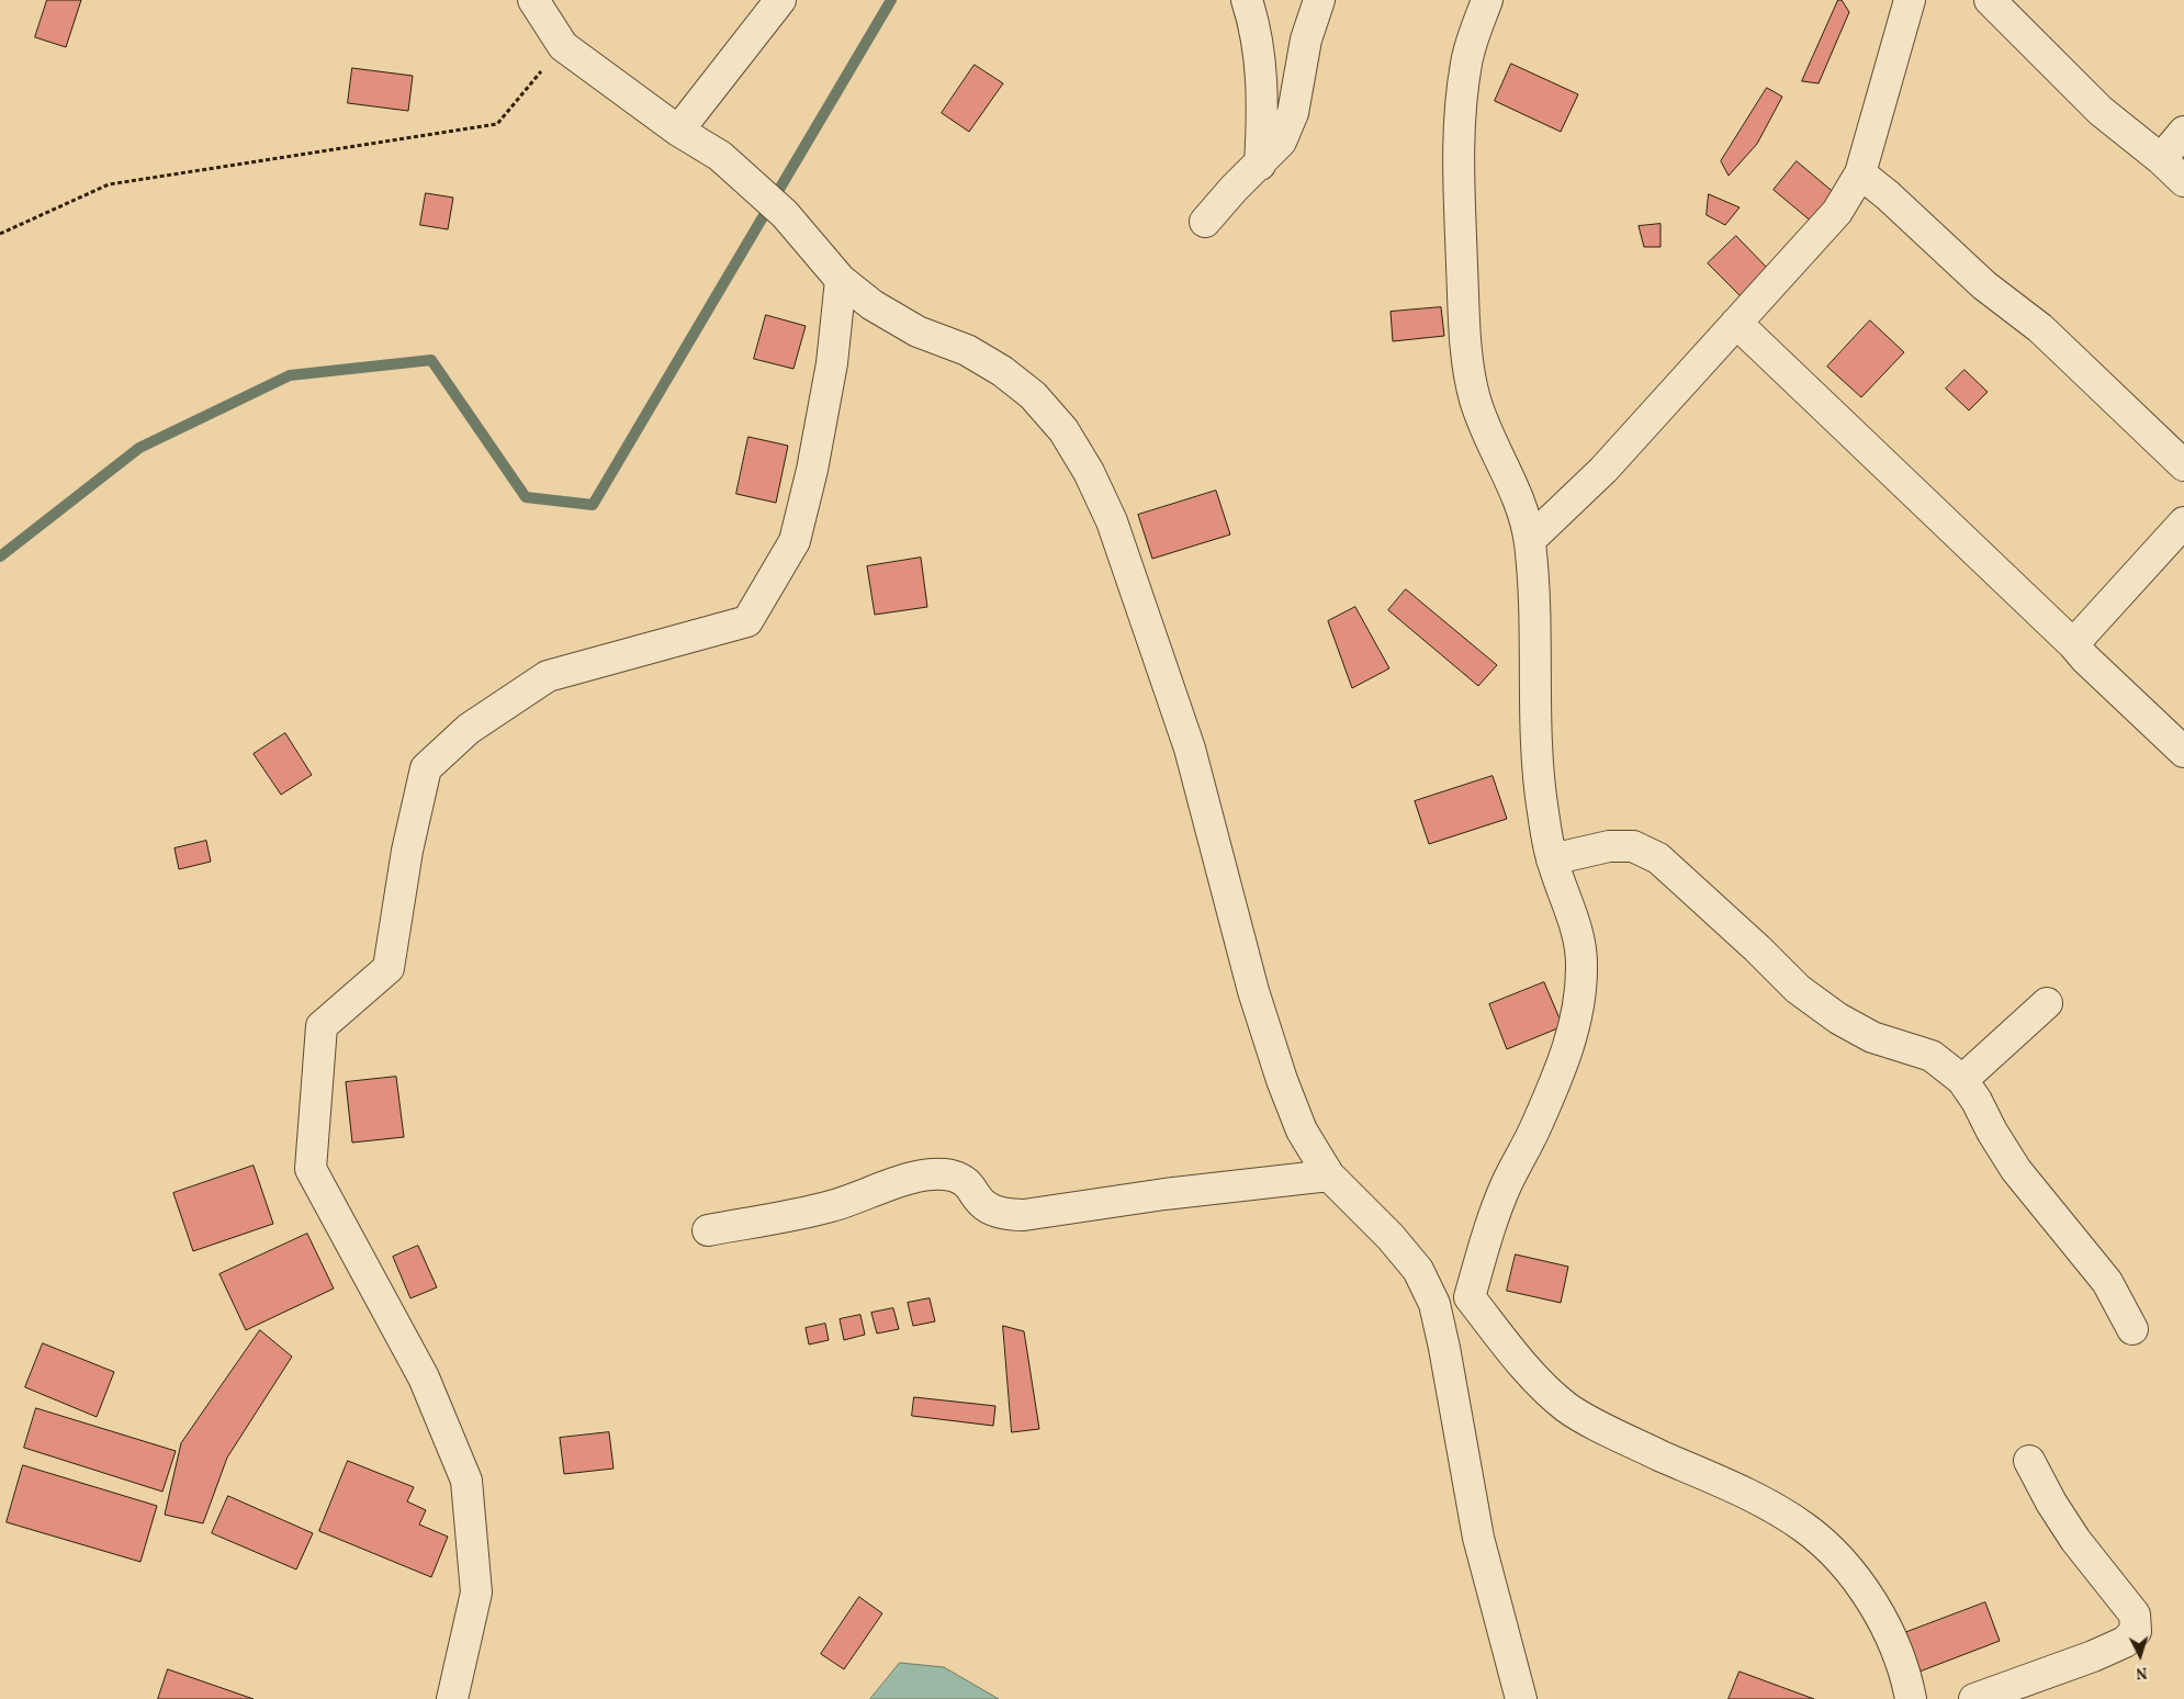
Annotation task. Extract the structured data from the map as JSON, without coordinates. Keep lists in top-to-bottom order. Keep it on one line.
{"north":"bottom"}
